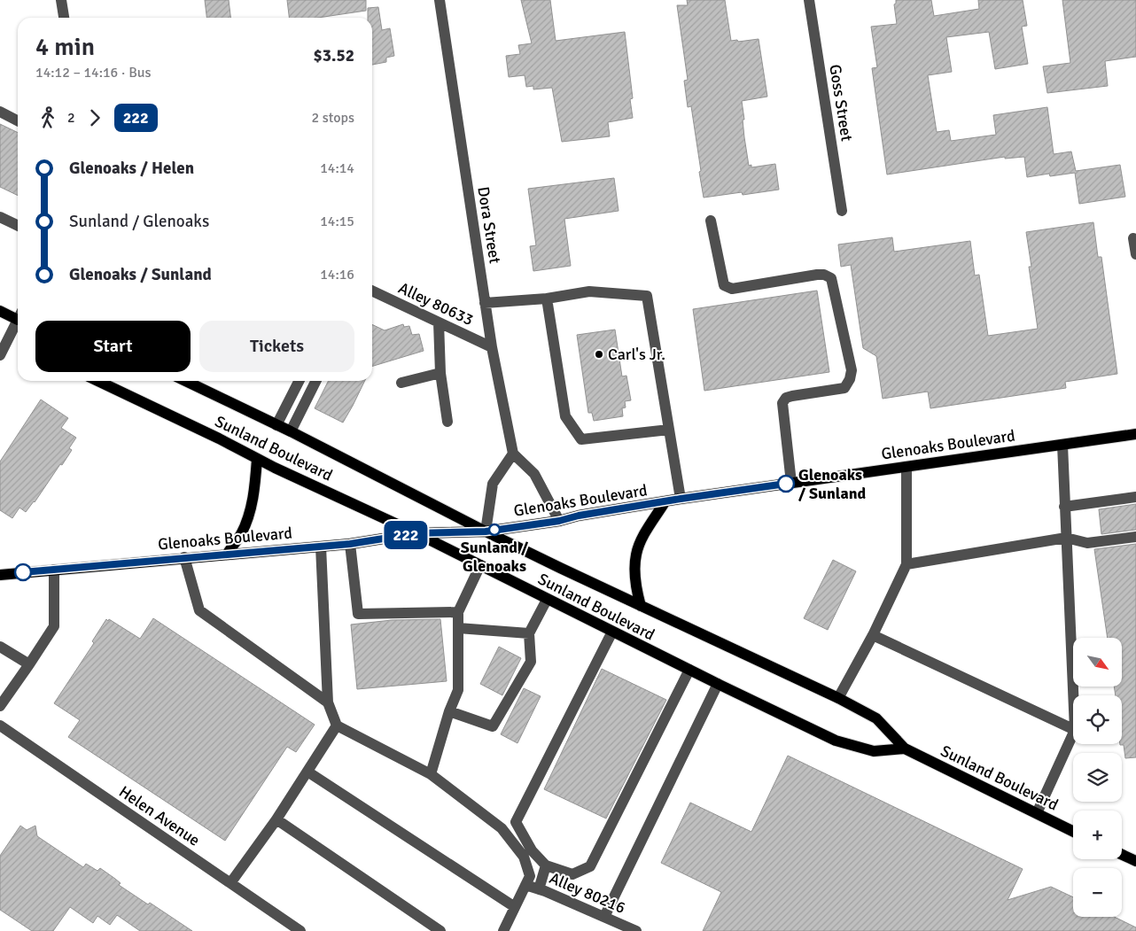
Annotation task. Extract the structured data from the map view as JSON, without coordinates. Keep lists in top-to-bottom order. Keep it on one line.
{"streets":{"main road":["Glenoaks Boulevard","Sunland Boulevard"],"street":["Goss Street","Dora Street","Alley 80633","Helen Avenue","Alley 80216"]},"crossings":[["Dora Street","Alley 80633"],["Glenoaks Boulevard","Sunland Boulevard"]],"places":["Carl's Jr.","Glenoaks / Sunland","Sunland / Glenoaks"],"lines":["bus line 222"],"north":"bottom right","page":{"on_map":"222","heading":["4 min","14:12 – 14:16 · Bus","$3.52"],"legs":["2","222","2 stops"],"list":[{"name":"Glenoaks / Helen","value":"14:14"},{"name":"Sunland / Glenoaks","value":"14:15"},{"name":"Glenoaks / Sunland","value":"14:16"}],"buttons":["Start","Tickets"],"map_buttons":["+","−"]}}
